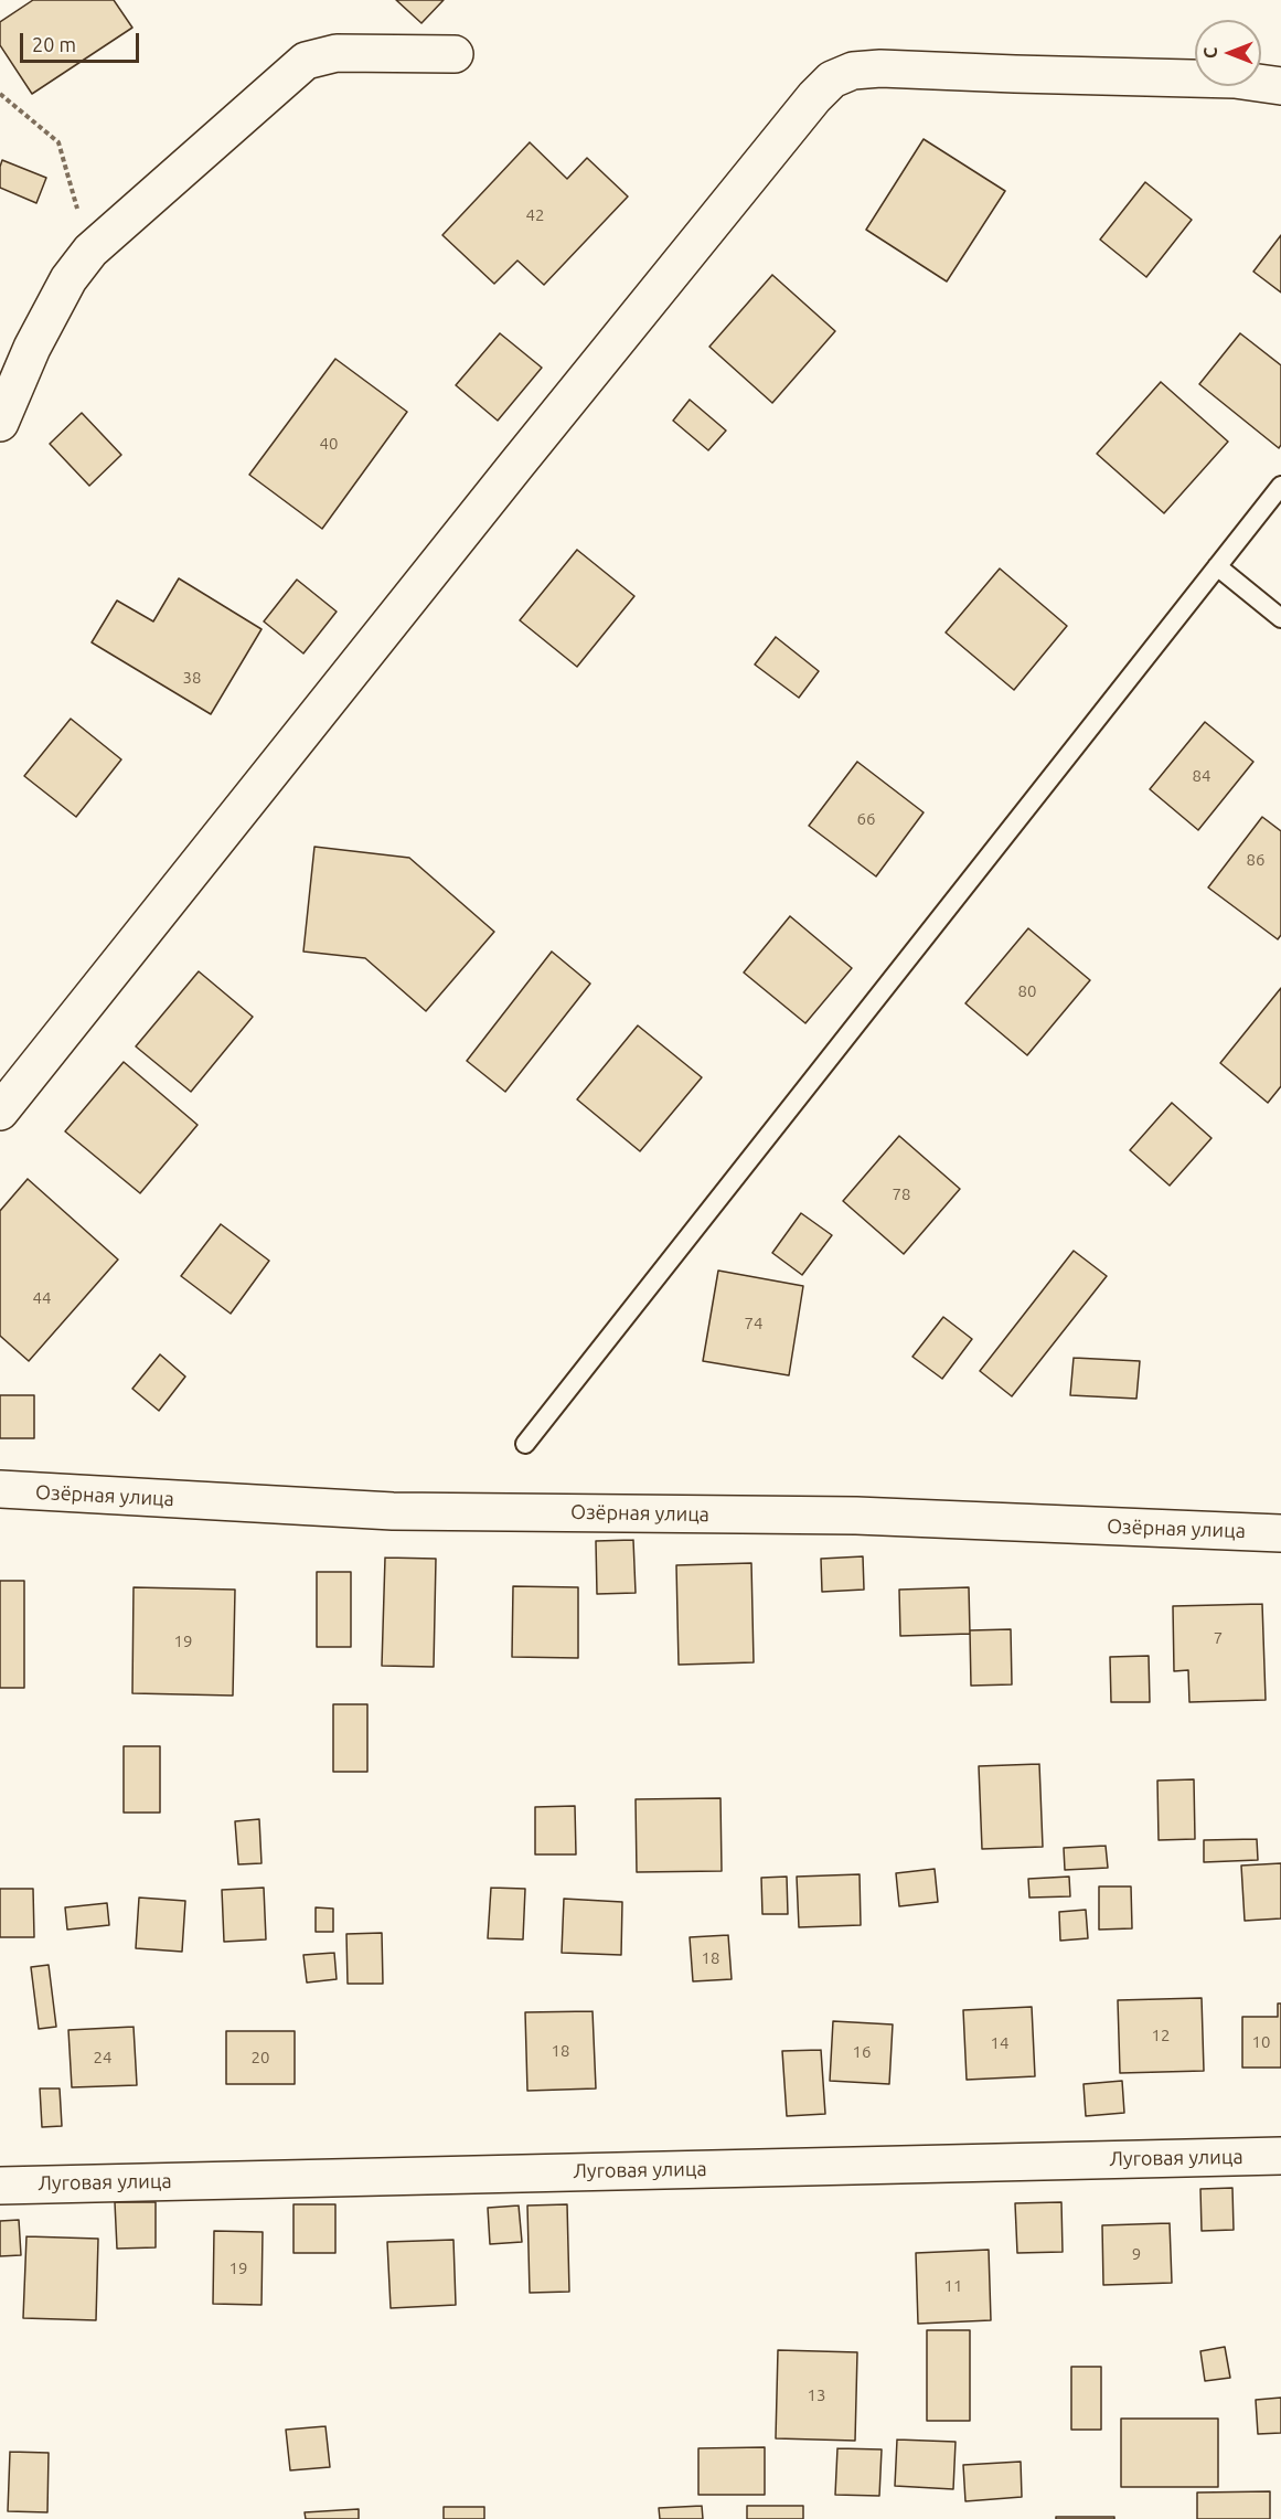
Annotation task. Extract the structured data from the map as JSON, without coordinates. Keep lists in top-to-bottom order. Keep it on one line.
{"streets":{"street":["Озёрная улица","Луговая улица"]},"house_numbers":["42","40","38","84","66","86","80","78","44","74","7","19","18","12","10","14","18","16","24","20","9","19","11","13"],"scale_bar":"20 m","north":"left"}
